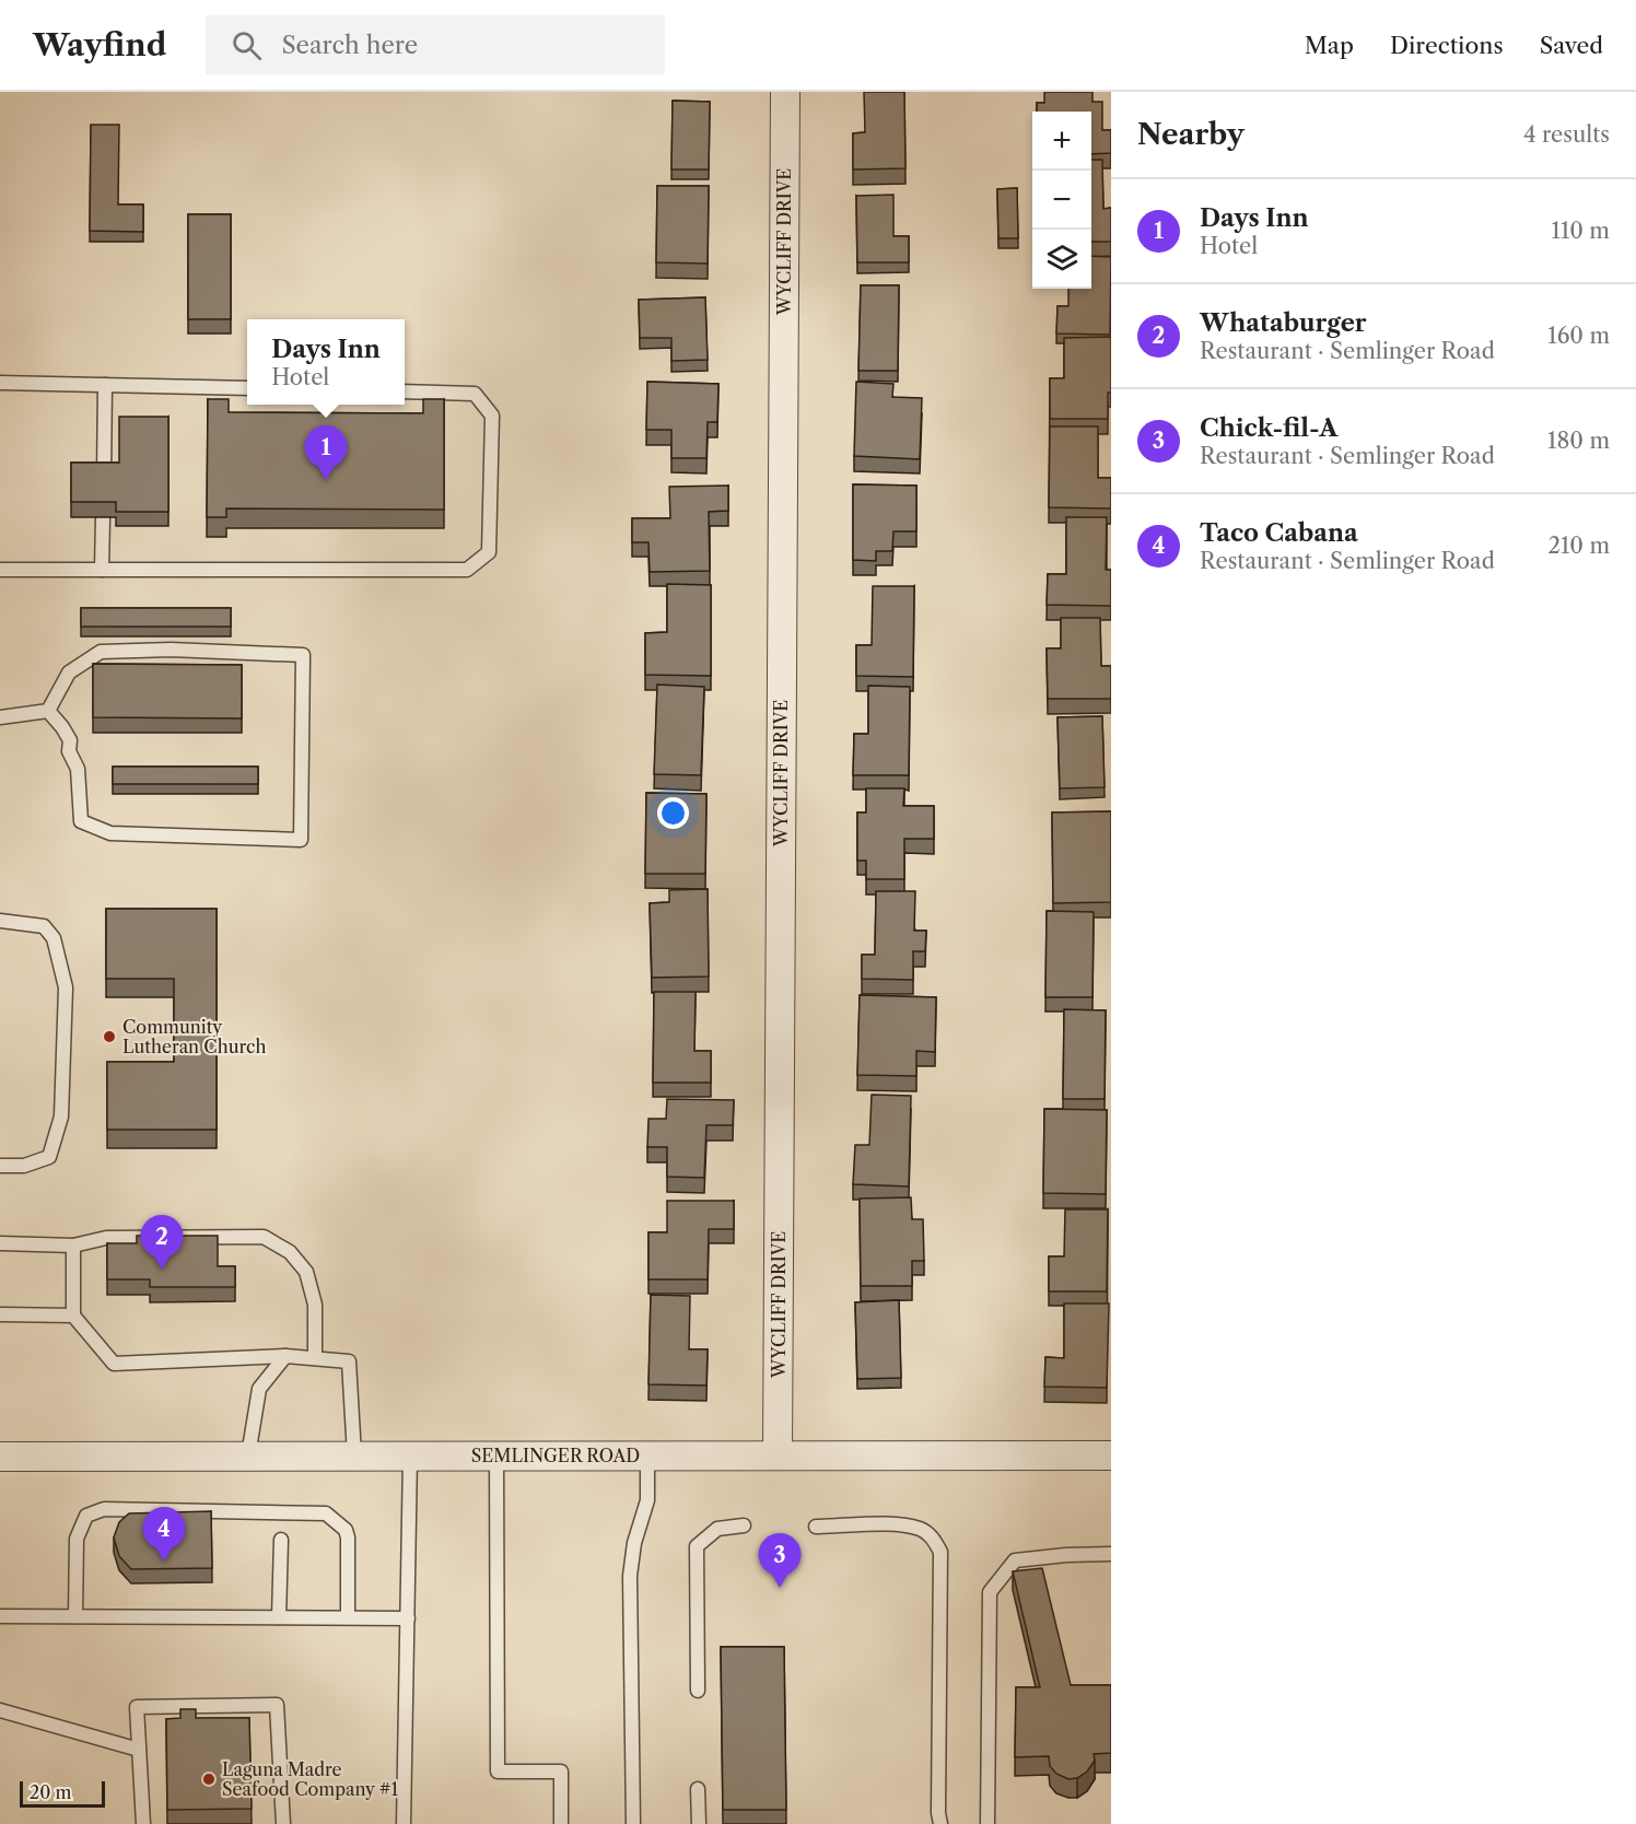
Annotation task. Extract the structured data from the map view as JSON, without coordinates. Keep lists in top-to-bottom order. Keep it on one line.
{"streets":{"street":["WYCLIFF DRIVE","SEMLINGER ROAD"]},"crossings":[["WYCLIFF DRIVE","SEMLINGER ROAD"]],"places":["Community Lutheran Church","Laguna Madre Seafood Company #1"],"scale_bar":"20 m","page":{"header":"Wayfind","search":"Search here","nav":["Map","Directions","Saved"],"heading":["Nearby","4 results"],"map_buttons":["+","−"],"list":[{"mark":"1","name":"Days Inn","note":"Hotel","value":"110 m"},{"mark":"2","name":"Whataburger","note":"Restaurant · Semlinger Road","value":"160 m"},{"mark":"3","name":"Chick-fil-A","note":"Restaurant · Semlinger Road","value":"180 m"},{"mark":"4","name":"Taco Cabana","note":"Restaurant · Semlinger Road","value":"210 m"}],"popup":["Days Inn","Hotel"],"pins":["1","2","4","3"],"scale":"20 m"}}
